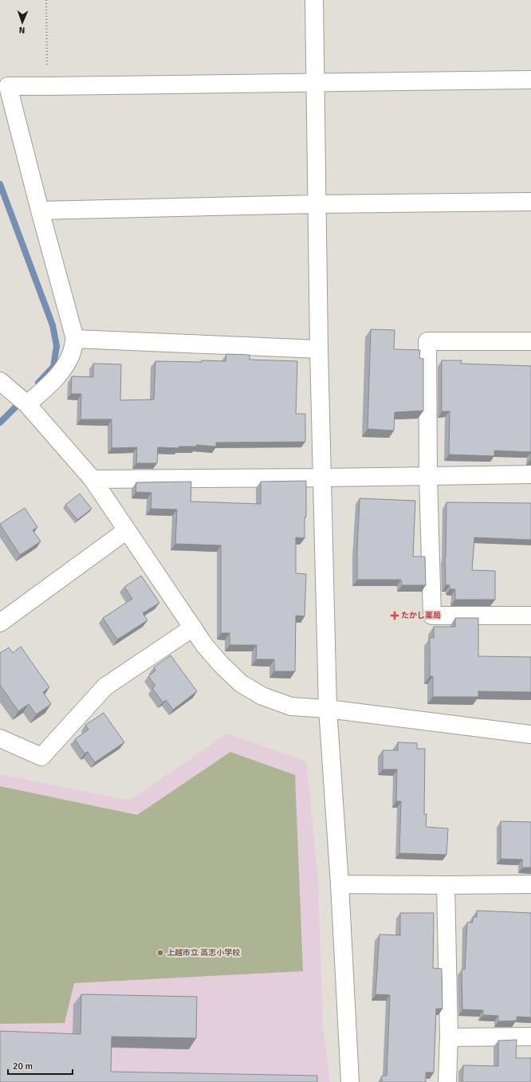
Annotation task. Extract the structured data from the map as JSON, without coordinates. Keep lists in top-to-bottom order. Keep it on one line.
{"places":{"health":["たかし薬局"],"other":["上越市立 高志小学校"]},"scale_bar":"20 m","north":"bottom"}
